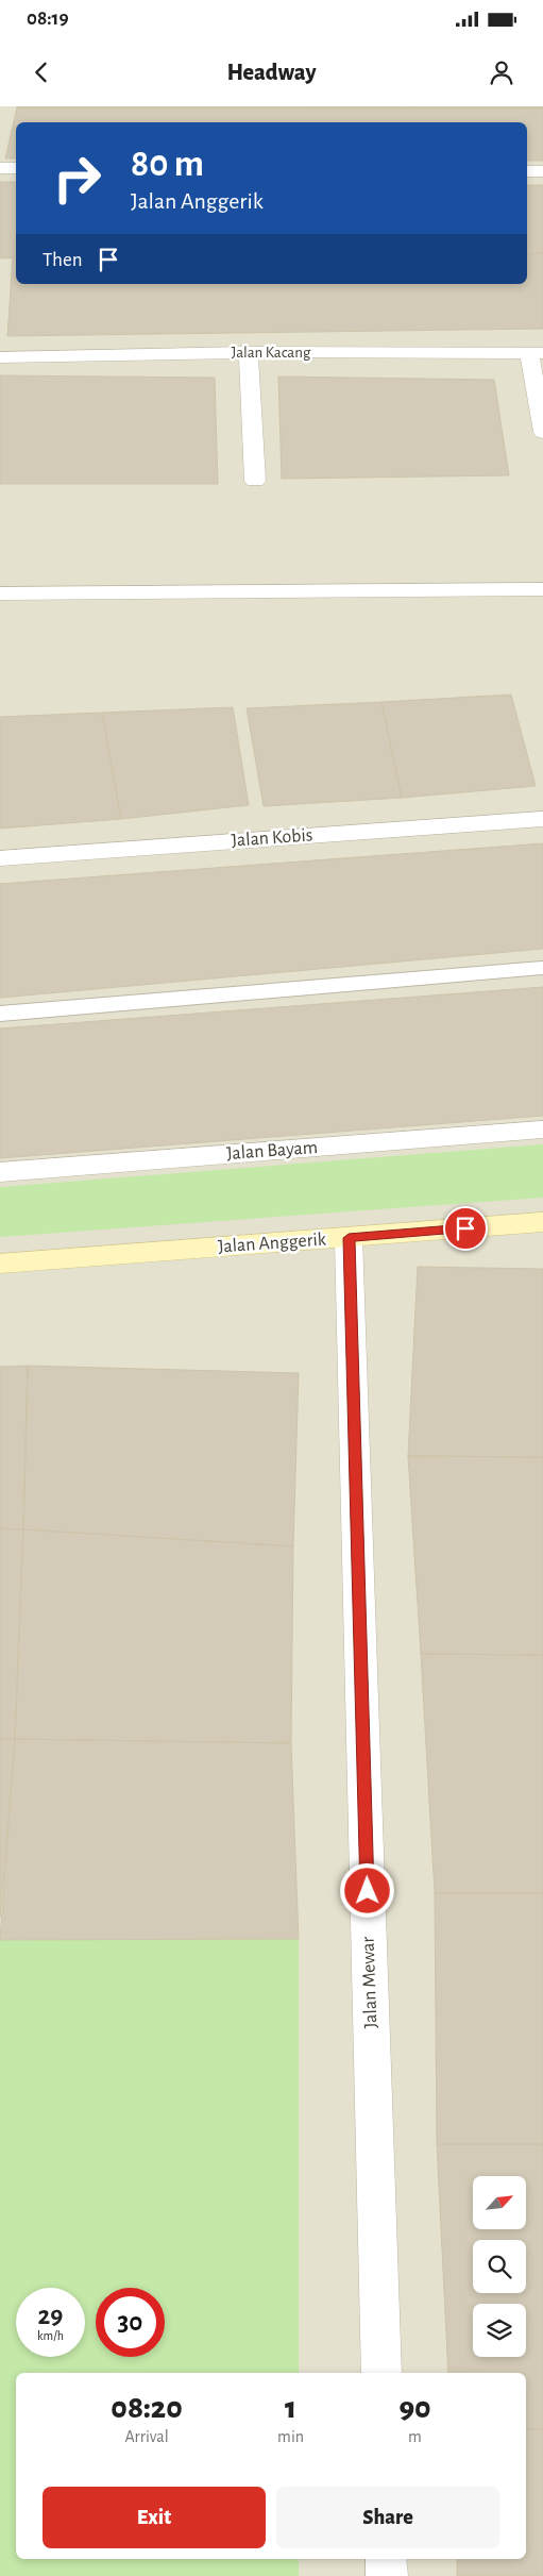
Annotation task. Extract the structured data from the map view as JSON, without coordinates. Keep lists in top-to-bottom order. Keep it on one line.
{"streets":{"street":["Jalan Kacang","Jalan Kobis","Jalan Bayam","Jalan Anggerik","Jalan Mewar"]},"crossings":[["Jalan Anggerik","Jalan Mewar"]],"north":"top right","page":{"status":"08:19","header":"Headway","turn":["80 m","Jalan Anggerik"],"then":"Then","speed":"29 km/h","limit":"30","eta":["08:20","Arrival","1","min","90","m"],"buttons":["Exit","Share"]}}
